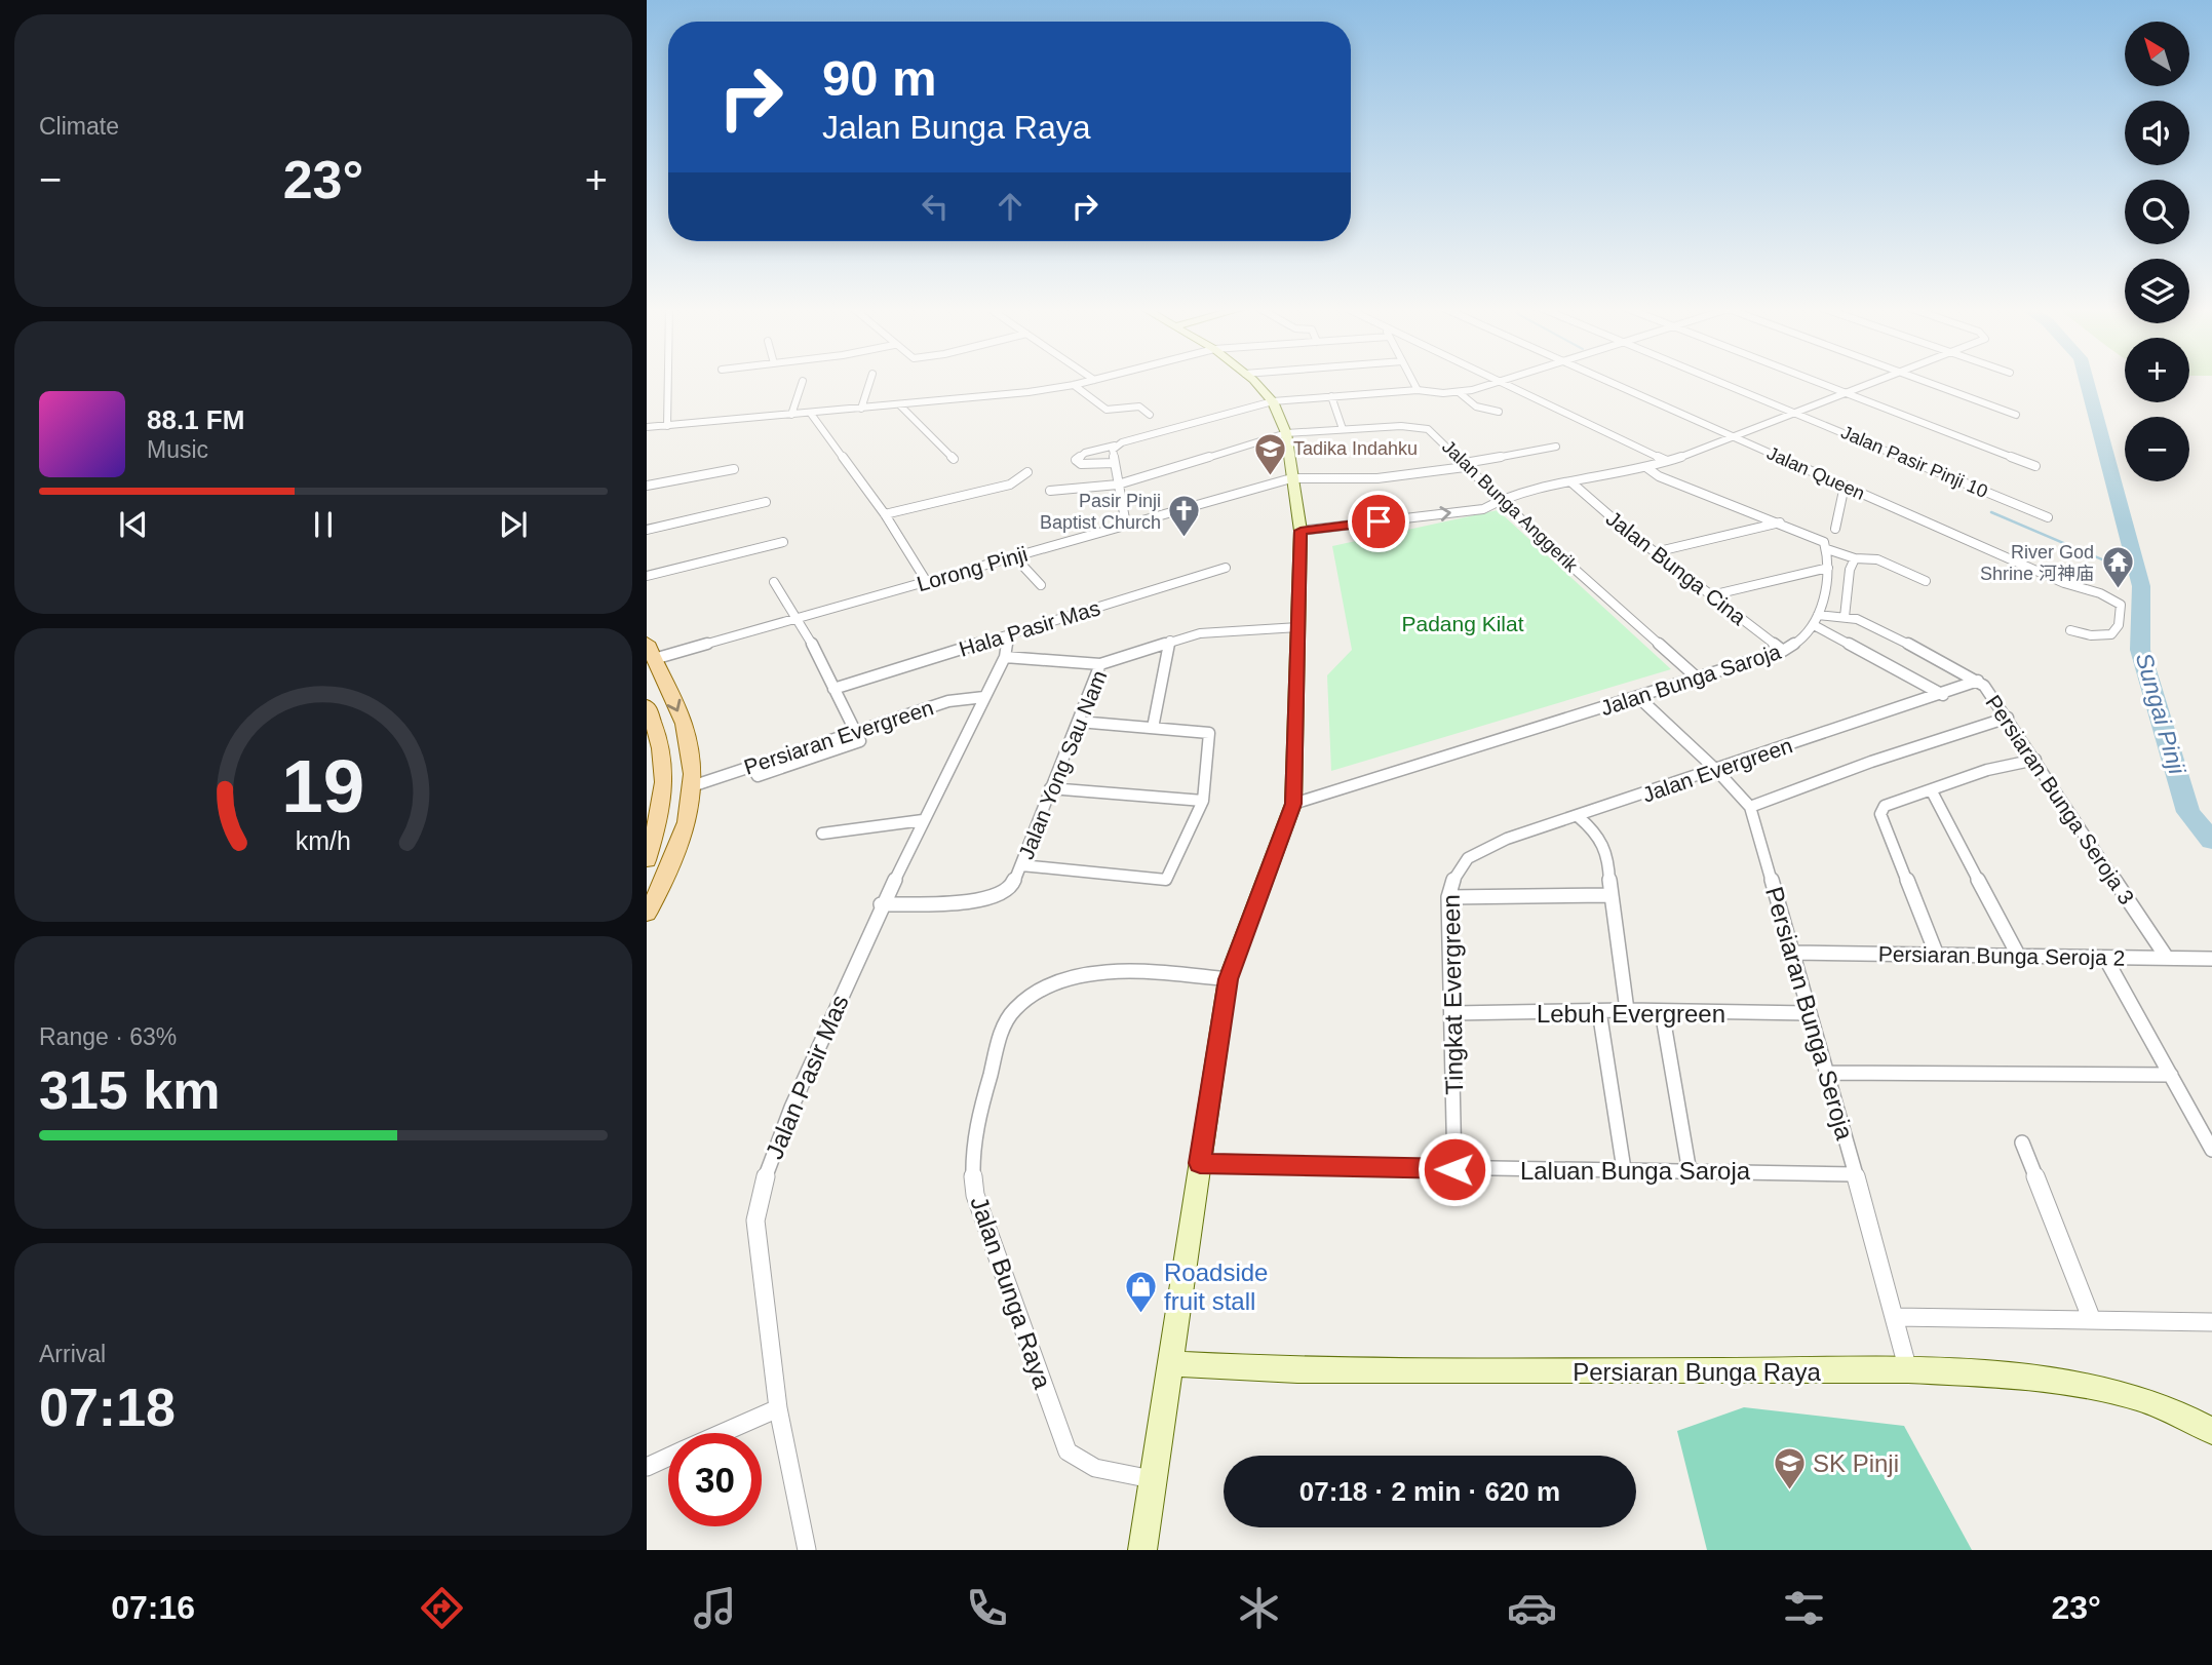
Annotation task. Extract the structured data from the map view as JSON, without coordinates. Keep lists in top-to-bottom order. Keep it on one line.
{"streets":{"main road":["Persiaran Bunga Raya"],"street":["Jalan Pasir Pinji 10","Jalan Queen","Jalan Bunga Anggerik","Jalan Bunga Cina","Lorong Pinji","Hala Pasir Mas","Jalan Bunga Saroja","Persiaran Evergreen","Jalan Yong Sau Nam","Jalan Evergreen","Persiaran Bunga Seroja 3","Persiaran Bunga Seroja 2","Tingkat Evergreen","Lebuh Evergreen","Persiaran Bunga Seroja","Jalan Pasir Mas","Laluan Bunga Saroja","Jalan Bunga Raya"]},"crossings":[["Jalan Bunga Anggerik","Lorong Pinji"],["Jalan Bunga Anggerik","Jalan Bunga Saroja"],["Jalan Bunga Cina","Jalan Bunga Saroja"],["Hala Pasir Mas","Jalan Pasir Mas"],["Jalan Bunga Saroja","Persiaran Bunga Seroja 3"],["Jalan Bunga Saroja","Persiaran Bunga Seroja"],["Persiaran Evergreen","Jalan Pasir Mas"],["Jalan Yong Sau Nam","Jalan Pasir Mas"],["Jalan Evergreen","Persiaran Bunga Seroja 3"],["Jalan Evergreen","Tingkat Evergreen"],["Jalan Evergreen","Persiaran Bunga Seroja"],["Persiaran Bunga Seroja 3","Persiaran Bunga Seroja 2"],["Persiaran Bunga Seroja 2","Persiaran Bunga Seroja"],["Tingkat Evergreen","Lebuh Evergreen"],["Tingkat Evergreen","Laluan Bunga Saroja"],["Lebuh Evergreen","Persiaran Bunga Seroja"],["Persiaran Bunga Seroja","Laluan Bunga Saroja"],["Persiaran Bunga Seroja","Persiaran Bunga Raya"]],"water":["Sungai Pinji"],"parks":["Padang Kilat"],"places":{"school or university":["Tadika Indahku","SK Pinji"],"church":["Pasir Pinji Baptist Church"],"temple":["River God Shrine 河神庙"],"shop":["Roadside fruit stall"]},"north":"top left","page":{"tile":["Climate",["Range · 63%","315 km"],["Arrival","07:18"]],"map_buttons":["+","−"],"turn":["90 m","Jalan Bunga Raya"],"heat":["−","23°","+"],"song":["88.1 FM","Music"],"limit":"30","trip":"07:18 · 2 min · 620 m","tabs":["07:16","23°"],"gauge":["19","km/h"]}}
